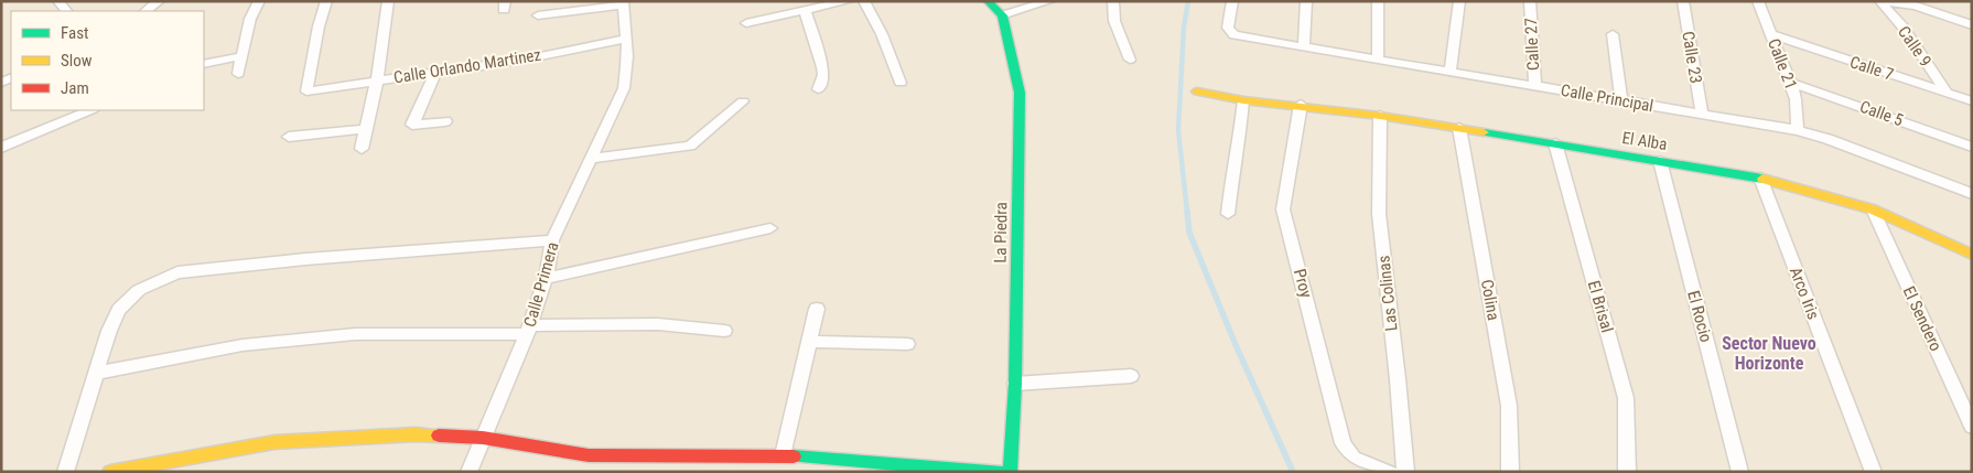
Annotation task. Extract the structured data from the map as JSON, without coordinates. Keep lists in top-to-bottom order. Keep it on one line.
{"streets":{"street":["Calle 27","Calle 9","Calle 23","Calle 21","Calle Orlando Martinez","Calle 7","Calle Principal","Calle 5","El Alba","La Piedra","Proy","Calle Primera","Las Colinas","Arco Iris","Colina","El Brisal","El Rocio","El Sendero"]},"crossings":[["Calle 27","Calle Principal"],["Calle 9","Calle 7"],["Calle 23","Calle Principal"],["Calle 21","Calle 7"],["Calle 21","Calle Principal"],["Calle 21","Calle 5"],["Calle Orlando Martinez","Calle Primera"],["El Alba","Proy"],["El Alba","Las Colinas"],["El Alba","Arco Iris"],["El Alba","Colina"],["El Alba","El Brisal"],["El Alba","El Rocio"],["El Alba","El Sendero"]],"districts":["Sector Nuevo Horizonte"],"legend":["Fast","Slow","Jam"]}
